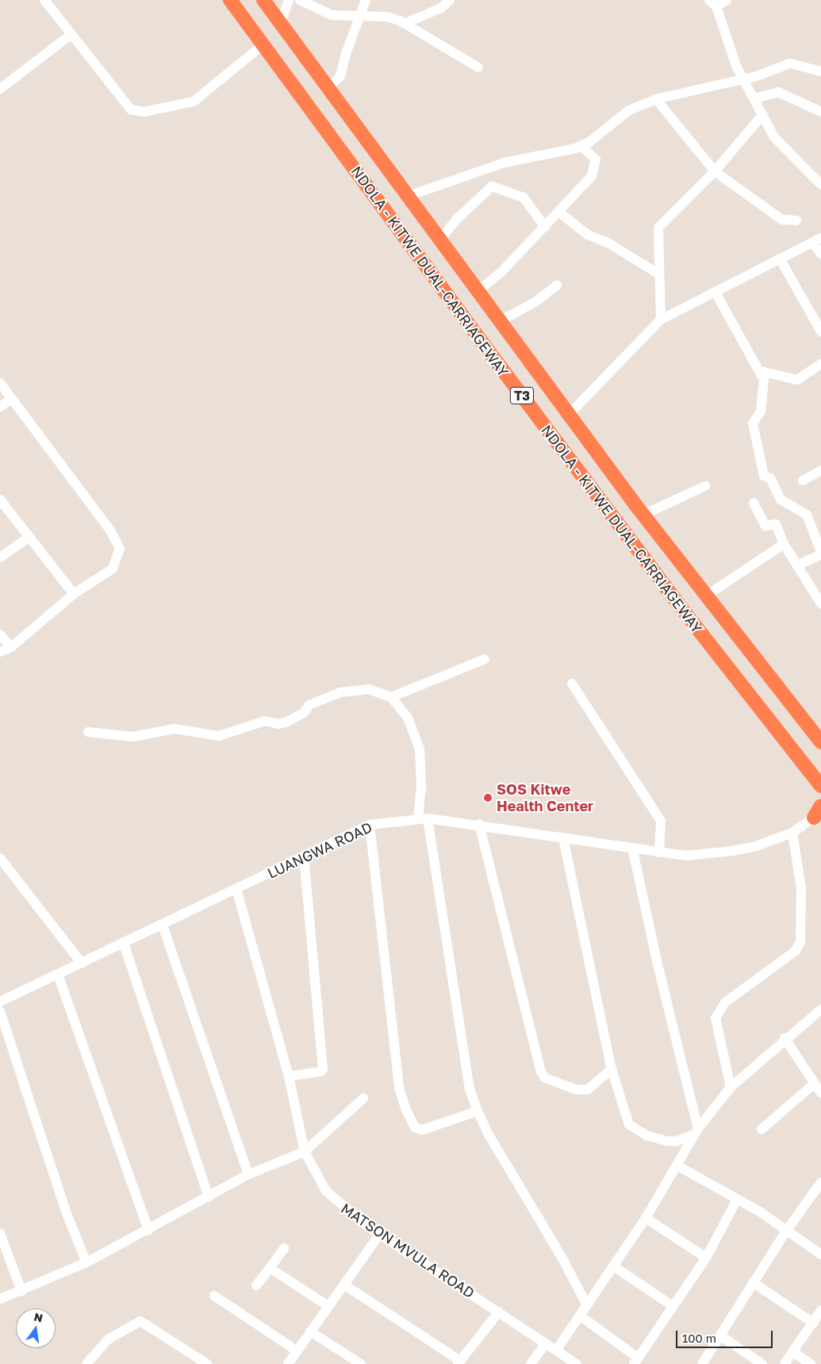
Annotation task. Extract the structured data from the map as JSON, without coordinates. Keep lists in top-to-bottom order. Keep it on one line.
{"streets":{"highway":["NDOLA - KITWE DUAL-CARRIAGEWAY","T3"],"street":["LUANGWA ROAD","MATSON MVULA ROAD"]},"crossings":[["LUANGWA ROAD","MATSON MVULA ROAD"]],"places":["SOS Kitwe Health Center"],"scale_bar":"100 m","north":"top"}
